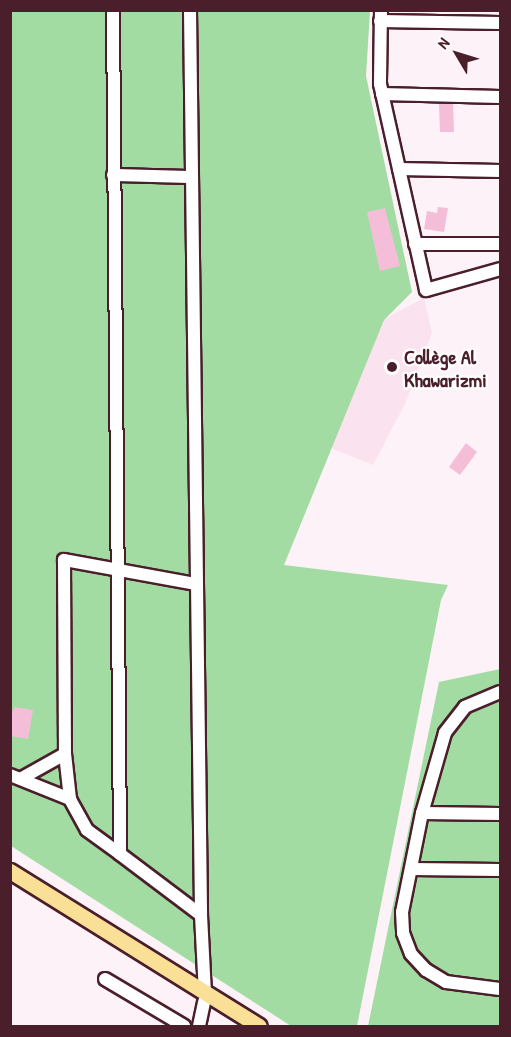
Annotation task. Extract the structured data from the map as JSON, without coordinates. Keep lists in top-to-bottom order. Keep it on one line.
{"places":["Collège Al Khawarizmi"],"north":"top left"}
